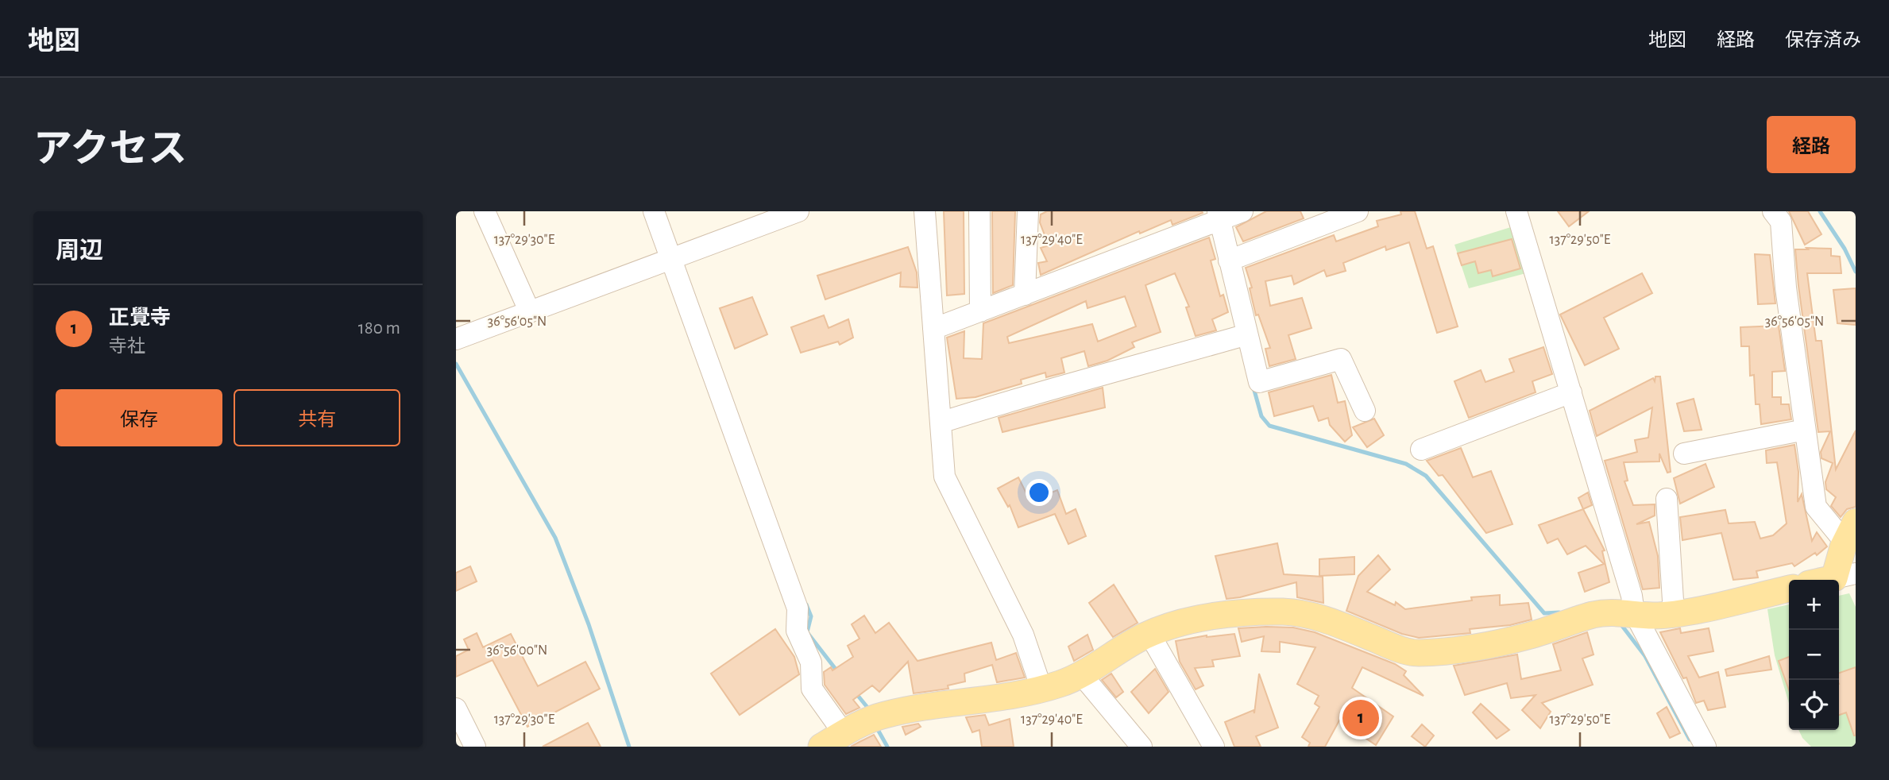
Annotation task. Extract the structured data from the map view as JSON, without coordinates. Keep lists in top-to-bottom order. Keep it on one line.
{"page":{"header":"地図","nav":["地図","経路","保存済み"],"title":"アクセス","buttons":["経路",["保存","共有"]],"heading":"周辺","list":[{"mark":"1","name":"正覺寺","note":"寺社","value":"180 m"}],"map_buttons":["+","−"],"pins":"1"},"coordinates":["137°29'30\"E","137°29'40\"E","137°29'50\"E","36°56'05\"N","36°56'00\"N"]}
